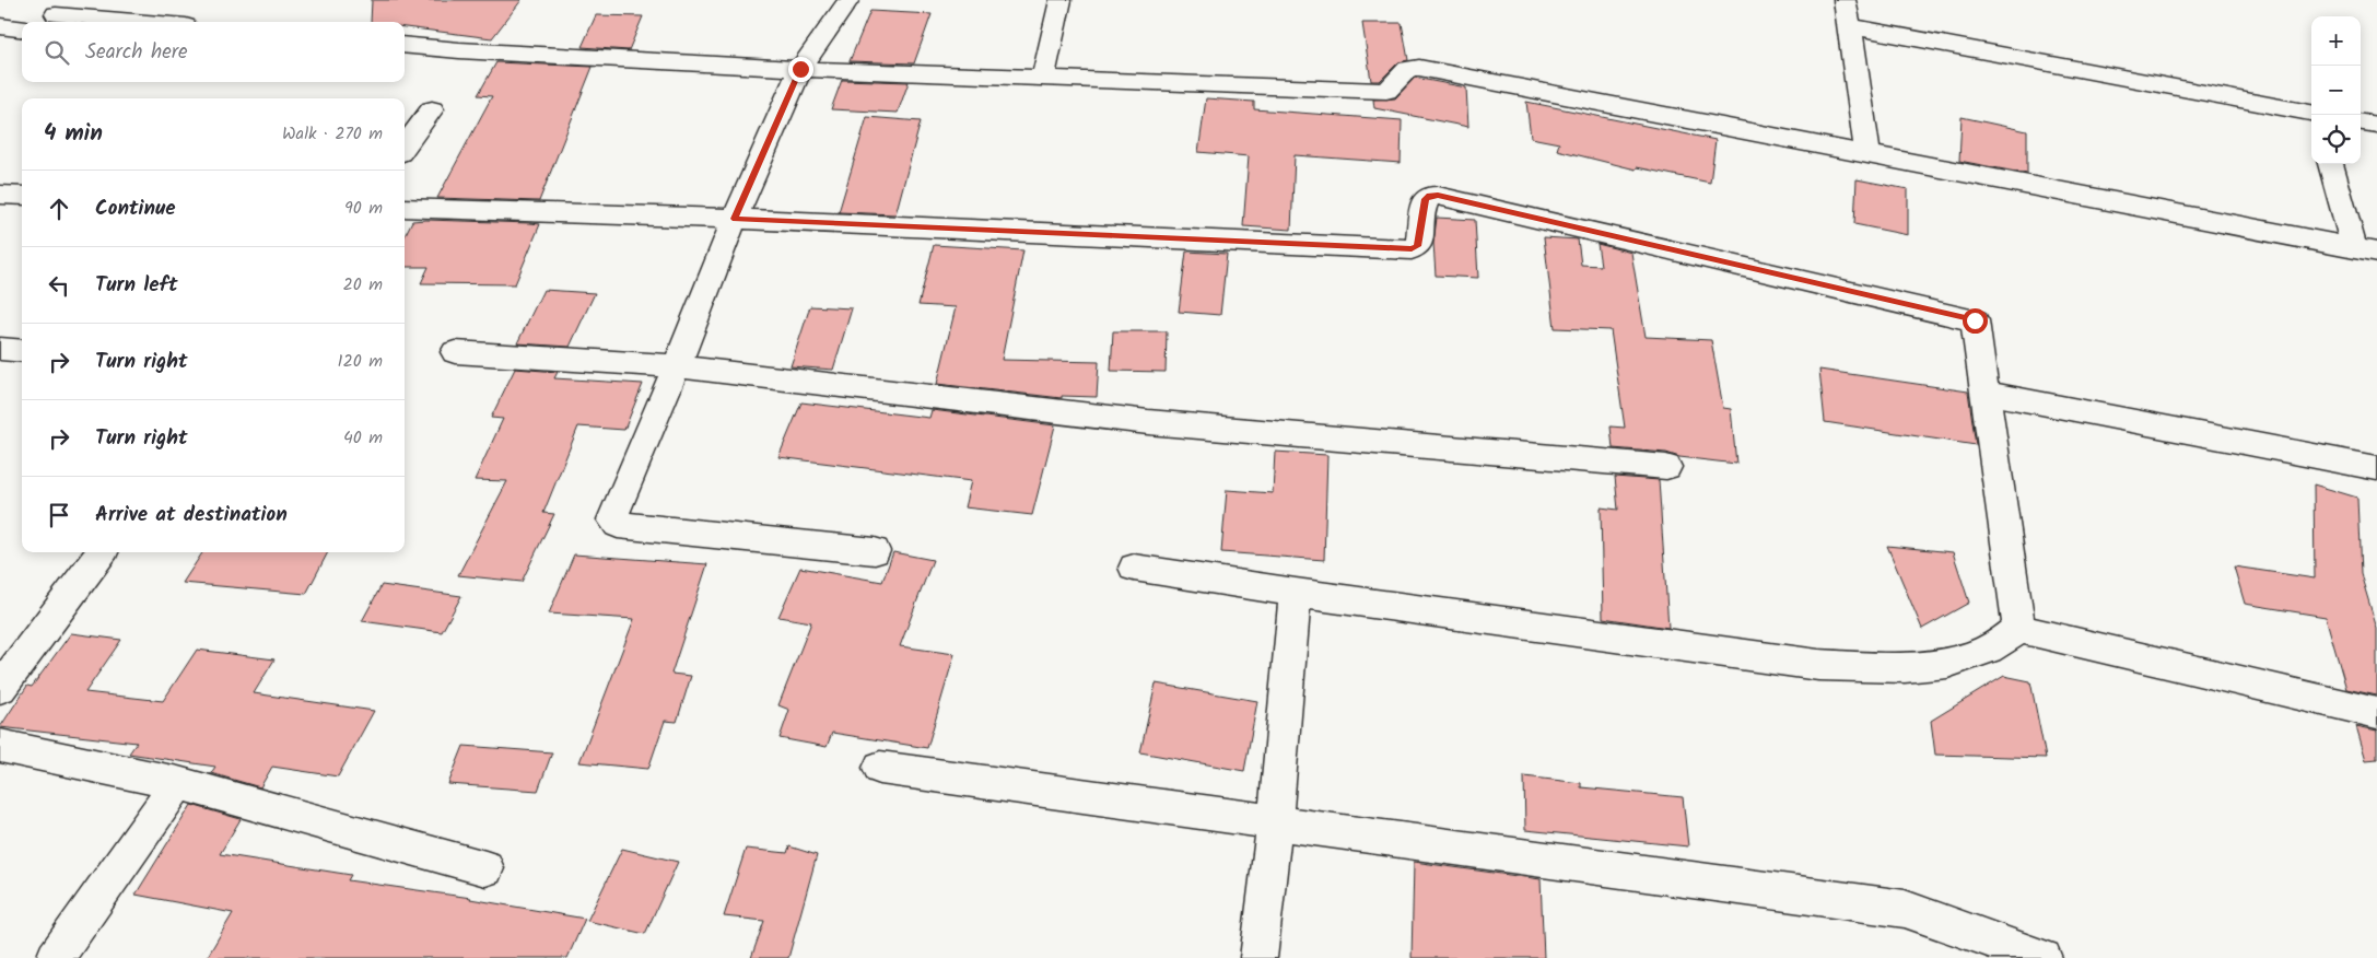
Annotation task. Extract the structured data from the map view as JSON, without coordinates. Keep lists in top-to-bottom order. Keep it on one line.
{"page":{"map_buttons":["+","−"],"search":"Search here","heading":["4 min","Walk · 270 m"],"list":[["Continue","90 m"],["Turn left","20 m"],["Turn right","120 m"],["Turn right","40 m"],"Arrive at destination"]}}
